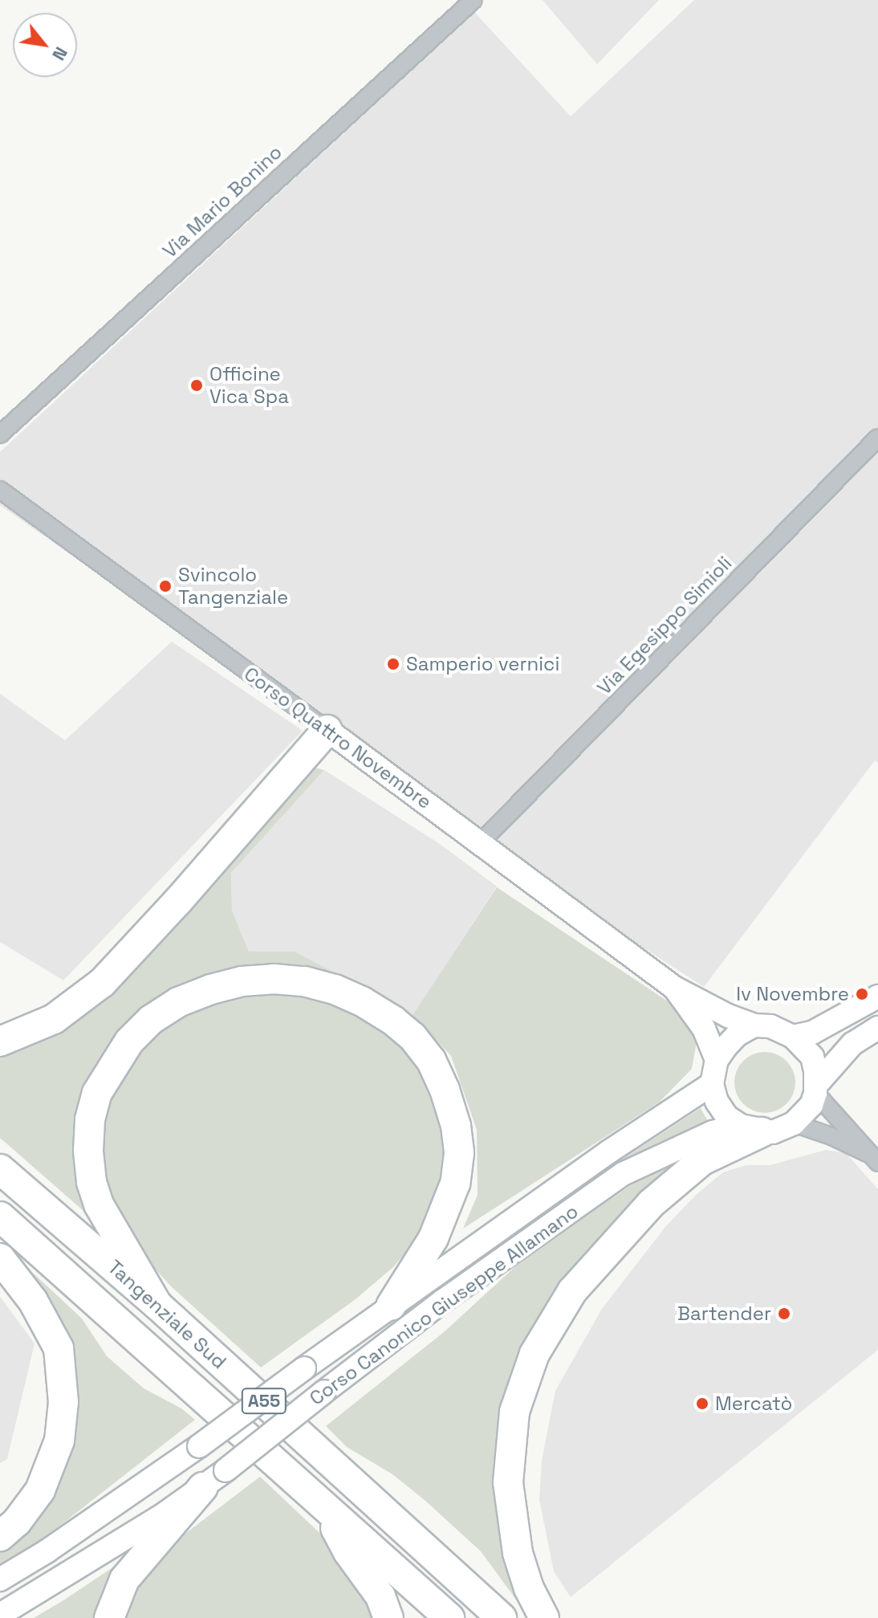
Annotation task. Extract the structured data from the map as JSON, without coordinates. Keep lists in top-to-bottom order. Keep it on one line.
{"streets":{"highway":["Tangenziale Sud","A55"],"main road":["Corso Quattro Novembre","Corso Canonico Giuseppe Allamano"],"street":["Via Mario Bonino","Via Egesippo Simioli"]},"crossings":[["Via Egesippo Simioli","Corso Quattro Novembre"],["Corso Quattro Novembre","Corso Canonico Giuseppe Allamano"]],"places":["Officine Vica Spa","Svincolo Tangenziale","Samperio vernici","Iv Novembre","Bartender","Mercatò"],"north":"bottom right"}
